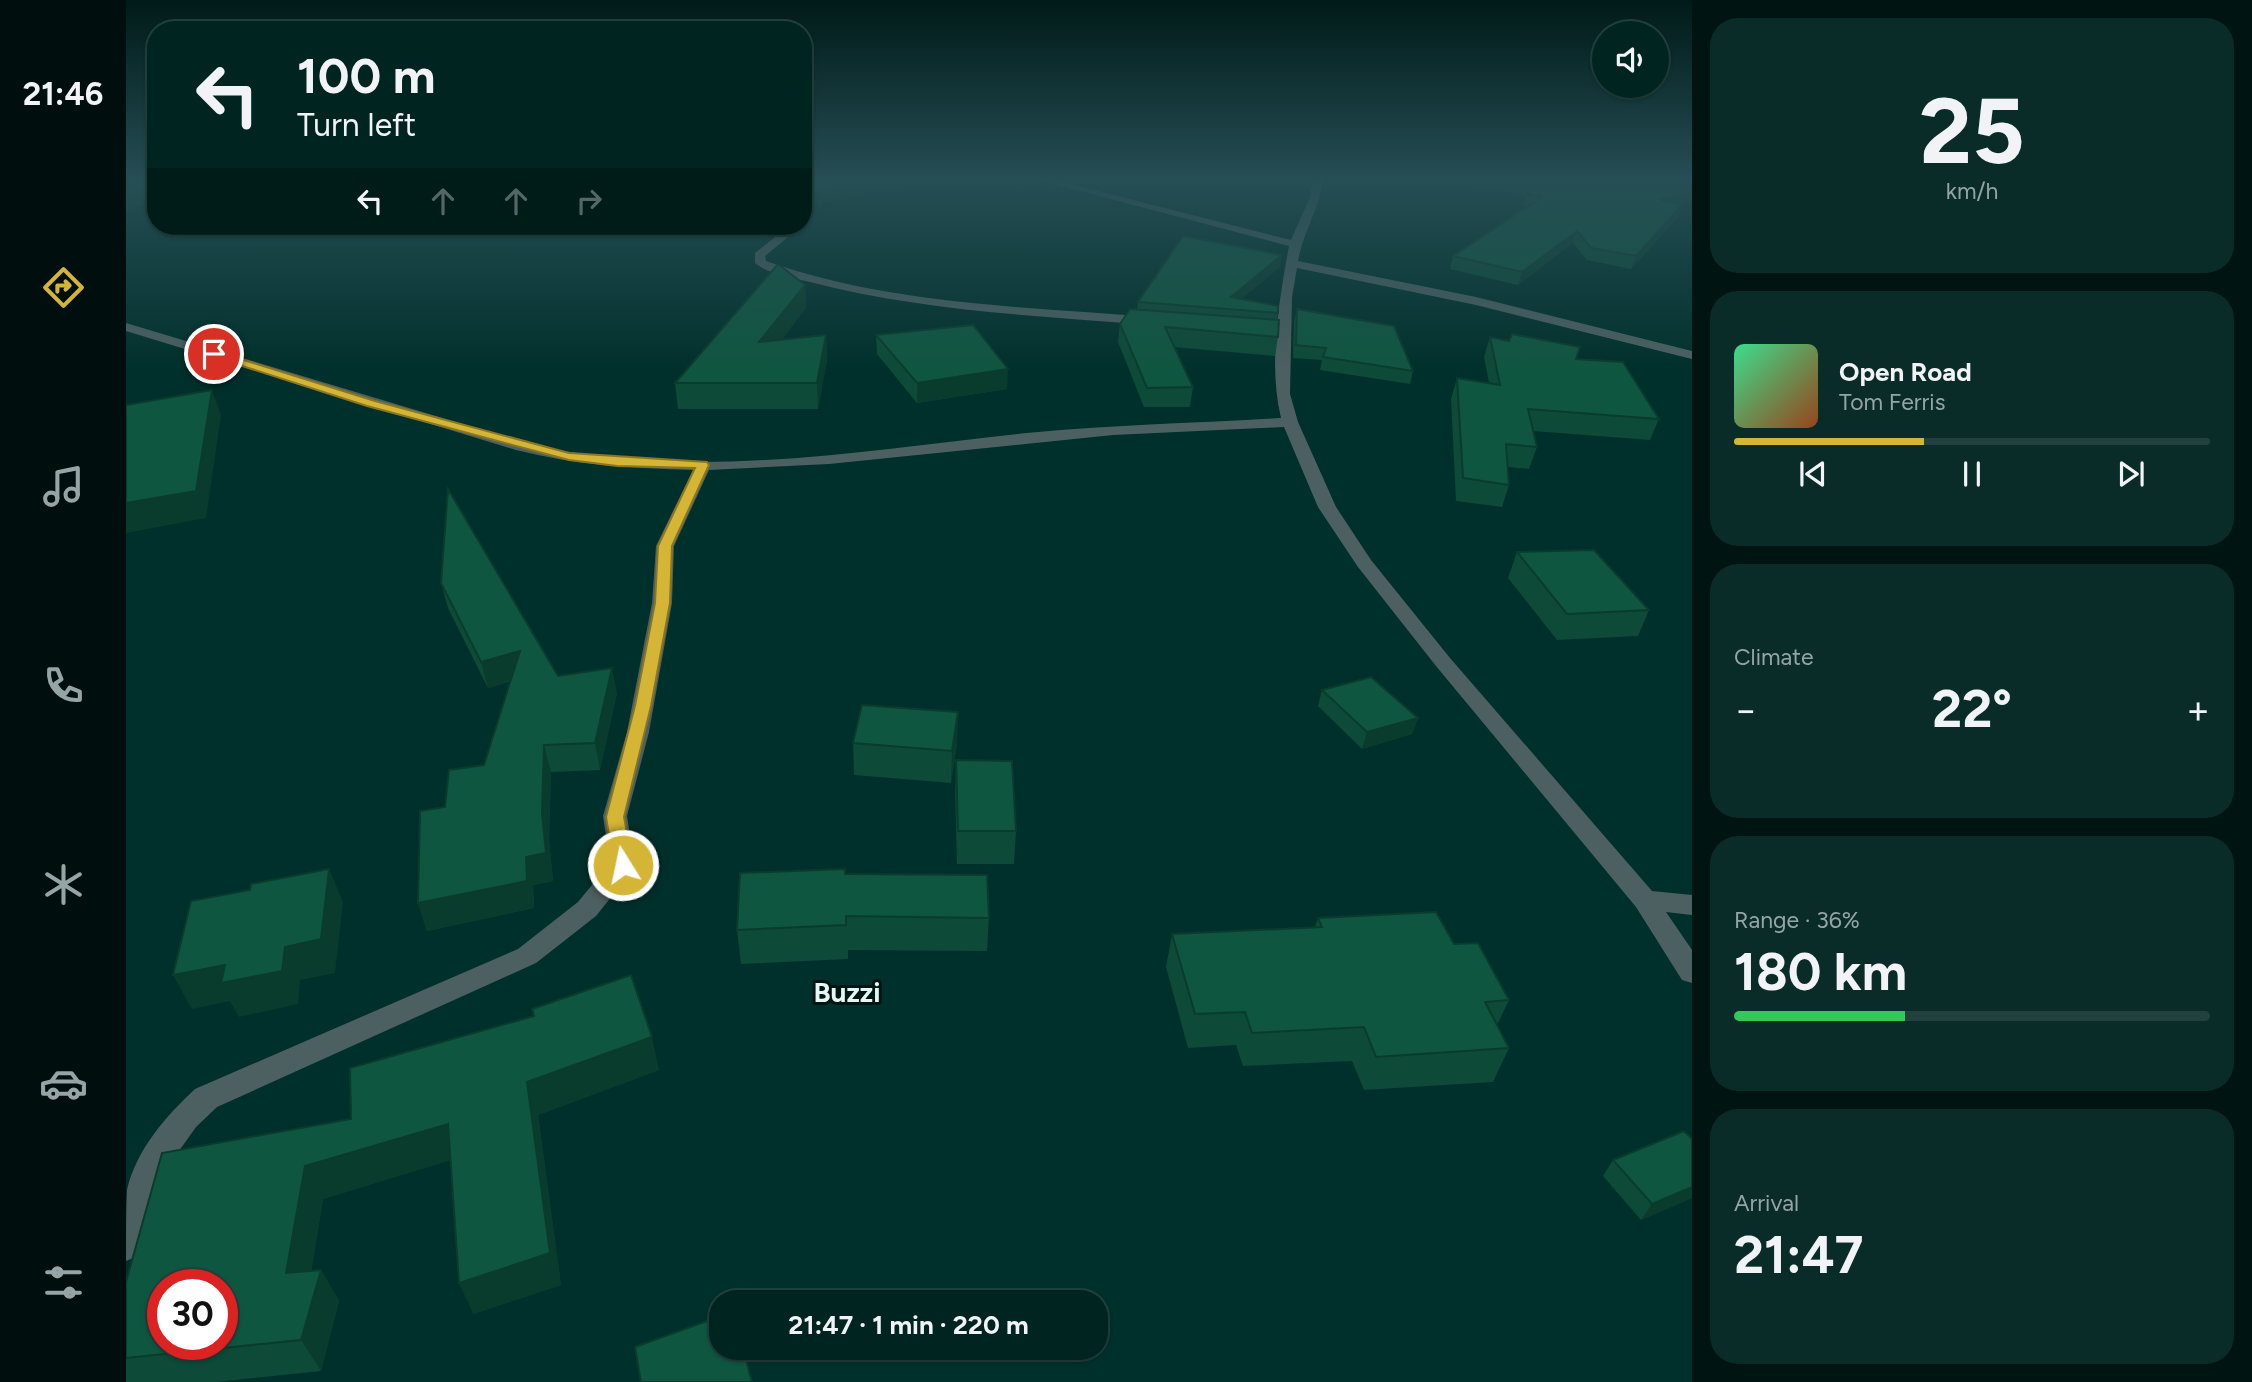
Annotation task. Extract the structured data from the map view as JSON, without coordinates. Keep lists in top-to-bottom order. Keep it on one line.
{"districts":["Buzzi"],"page":{"tabs":"21:46","tile":[["25","km/h"],"Climate",["Range · 36%","180 km"],["Arrival","21:47"]],"turn":["100 m","Turn left"],"song":["Open Road","Tom Ferris"],"heat":["−","22°","+"],"limit":"30","trip":"21:47 · 1 min · 220 m"}}
